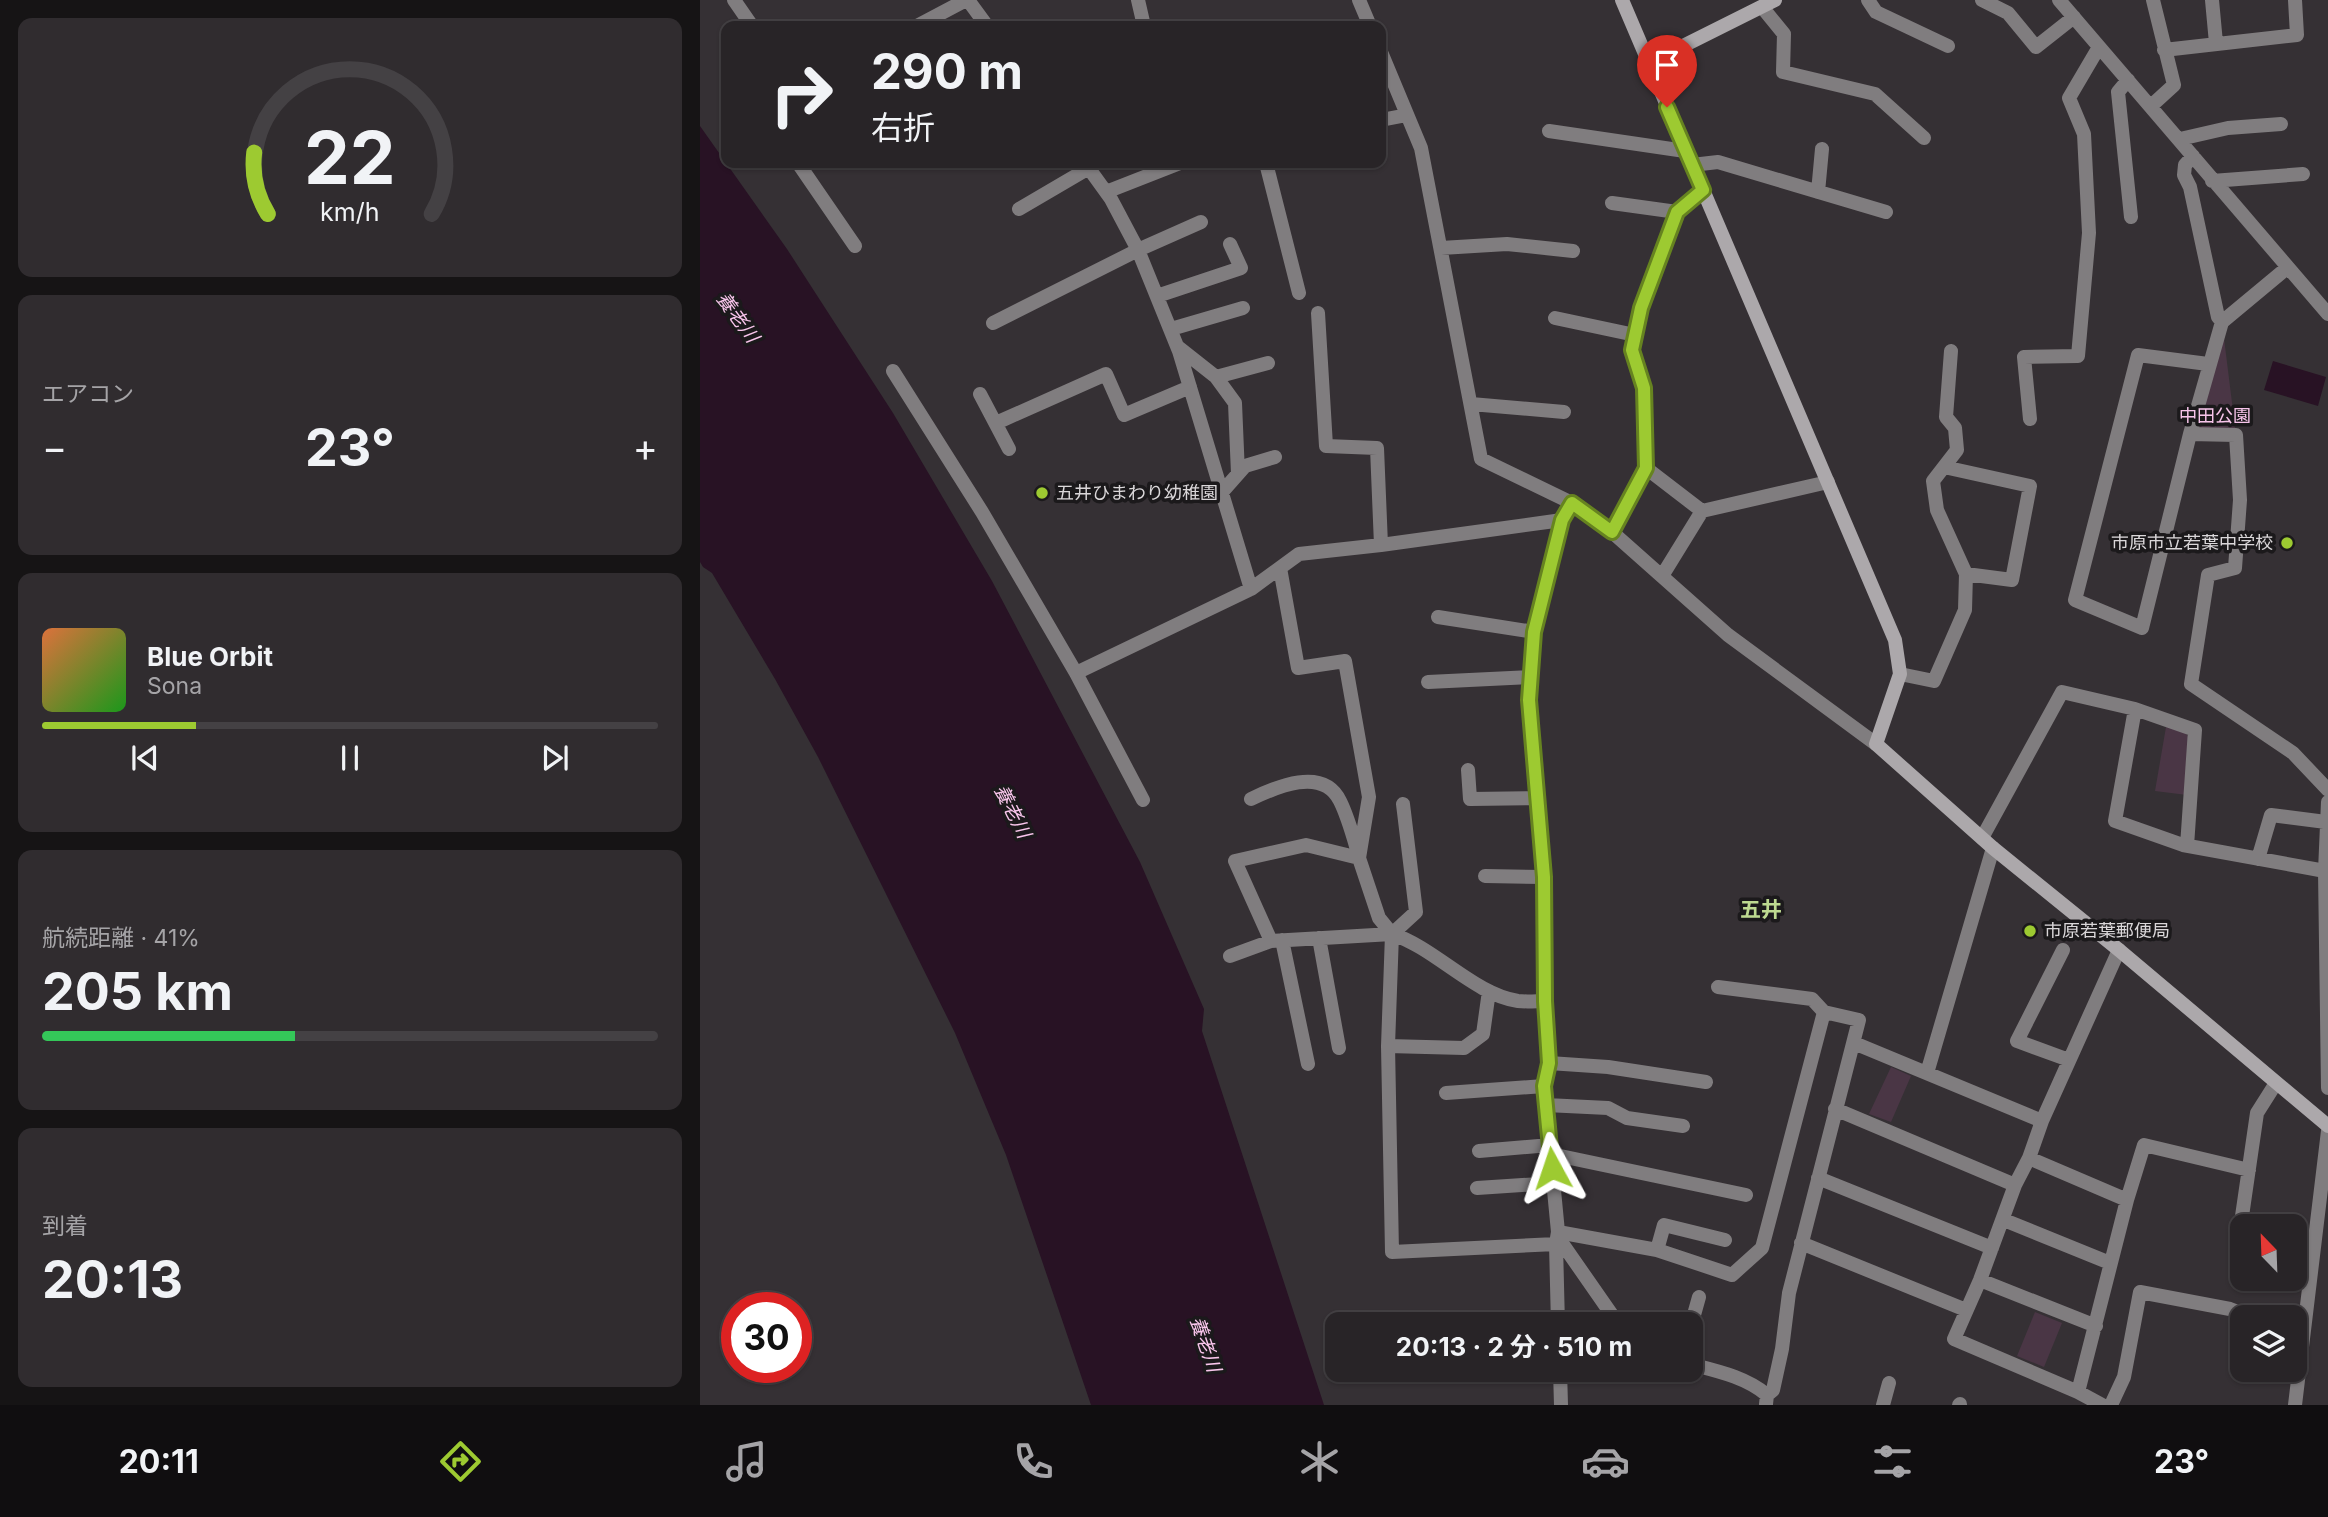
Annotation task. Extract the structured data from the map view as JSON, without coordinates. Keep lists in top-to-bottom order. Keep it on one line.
{"districts":["五井"],"water":["養老川"],"parks":["中田公園"],"places":["五井ひまわり幼稚園","市原市立若葉中学校","市原若葉郵便局"],"north":"top left","page":{"turn":["290 m","右折"],"tile":["エアコン",["航続距離 · 41%","205 km"],["到着","20:13"]],"heat":["−","23°","+"],"song":["Blue Orbit","Sona"],"limit":"30","trip":"20:13 · 2 分 · 510 m","tabs":["20:11","23°"],"gauge":["22","km/h"]}}
